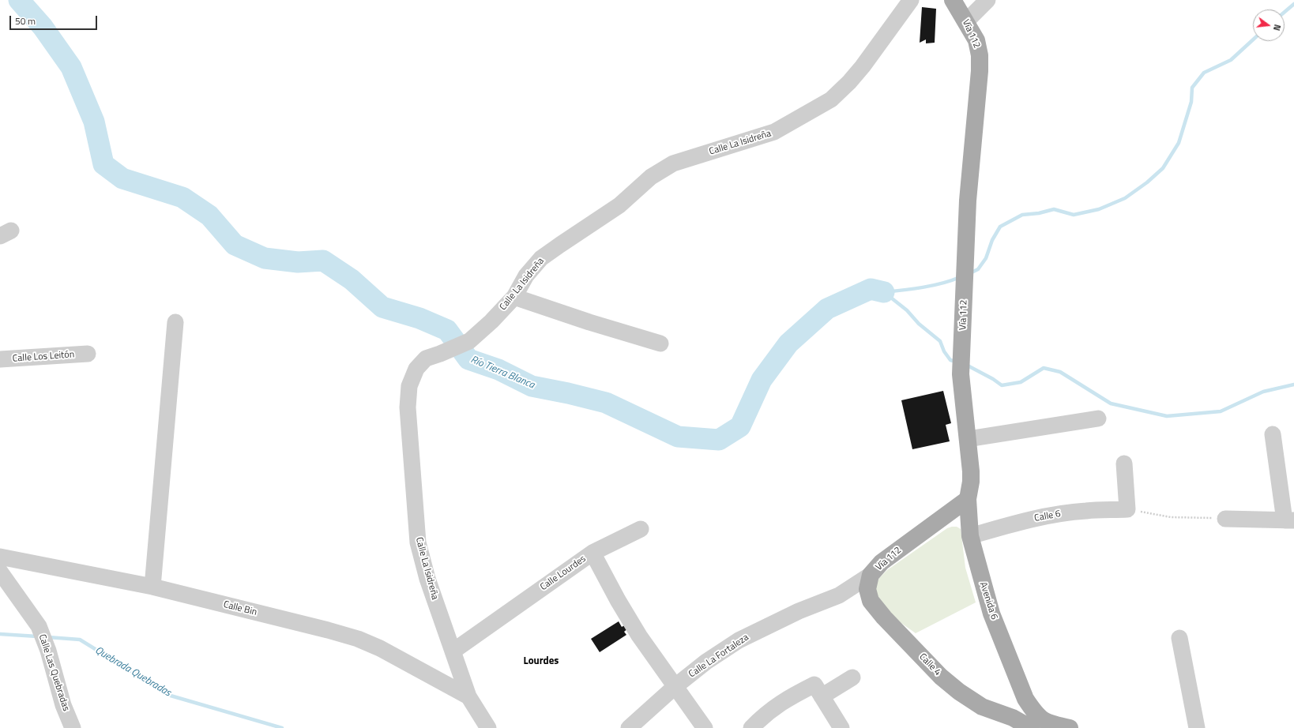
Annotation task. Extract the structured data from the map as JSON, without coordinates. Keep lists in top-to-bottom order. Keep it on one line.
{"streets":{"main road":["Vía 112","Avenida 6","Calle 4"],"street":["Calle La Isidreña","Calle Los Leitón","Calle 6","Calle Lourdes","Calle Bin","Calle La Fortaleza","Calle Las Quebradas"]},"crossings":[["Vía 112","Avenida 6"],["Vía 112","Calle La Fortaleza"],["Vía 112","Calle 4"],["Calle La Isidreña","Calle Lourdes"],["Calle La Isidreña","Calle Bin"],["Calle 6","Avenida 6"],["Calle Lourdes","Calle La Fortaleza"],["Calle La Fortaleza","Calle 4"]],"districts":["Lourdes"],"water":["Río Tierra Blanca","Quebrada Quebradas"],"scale_bar":"50 m","north":"right"}
